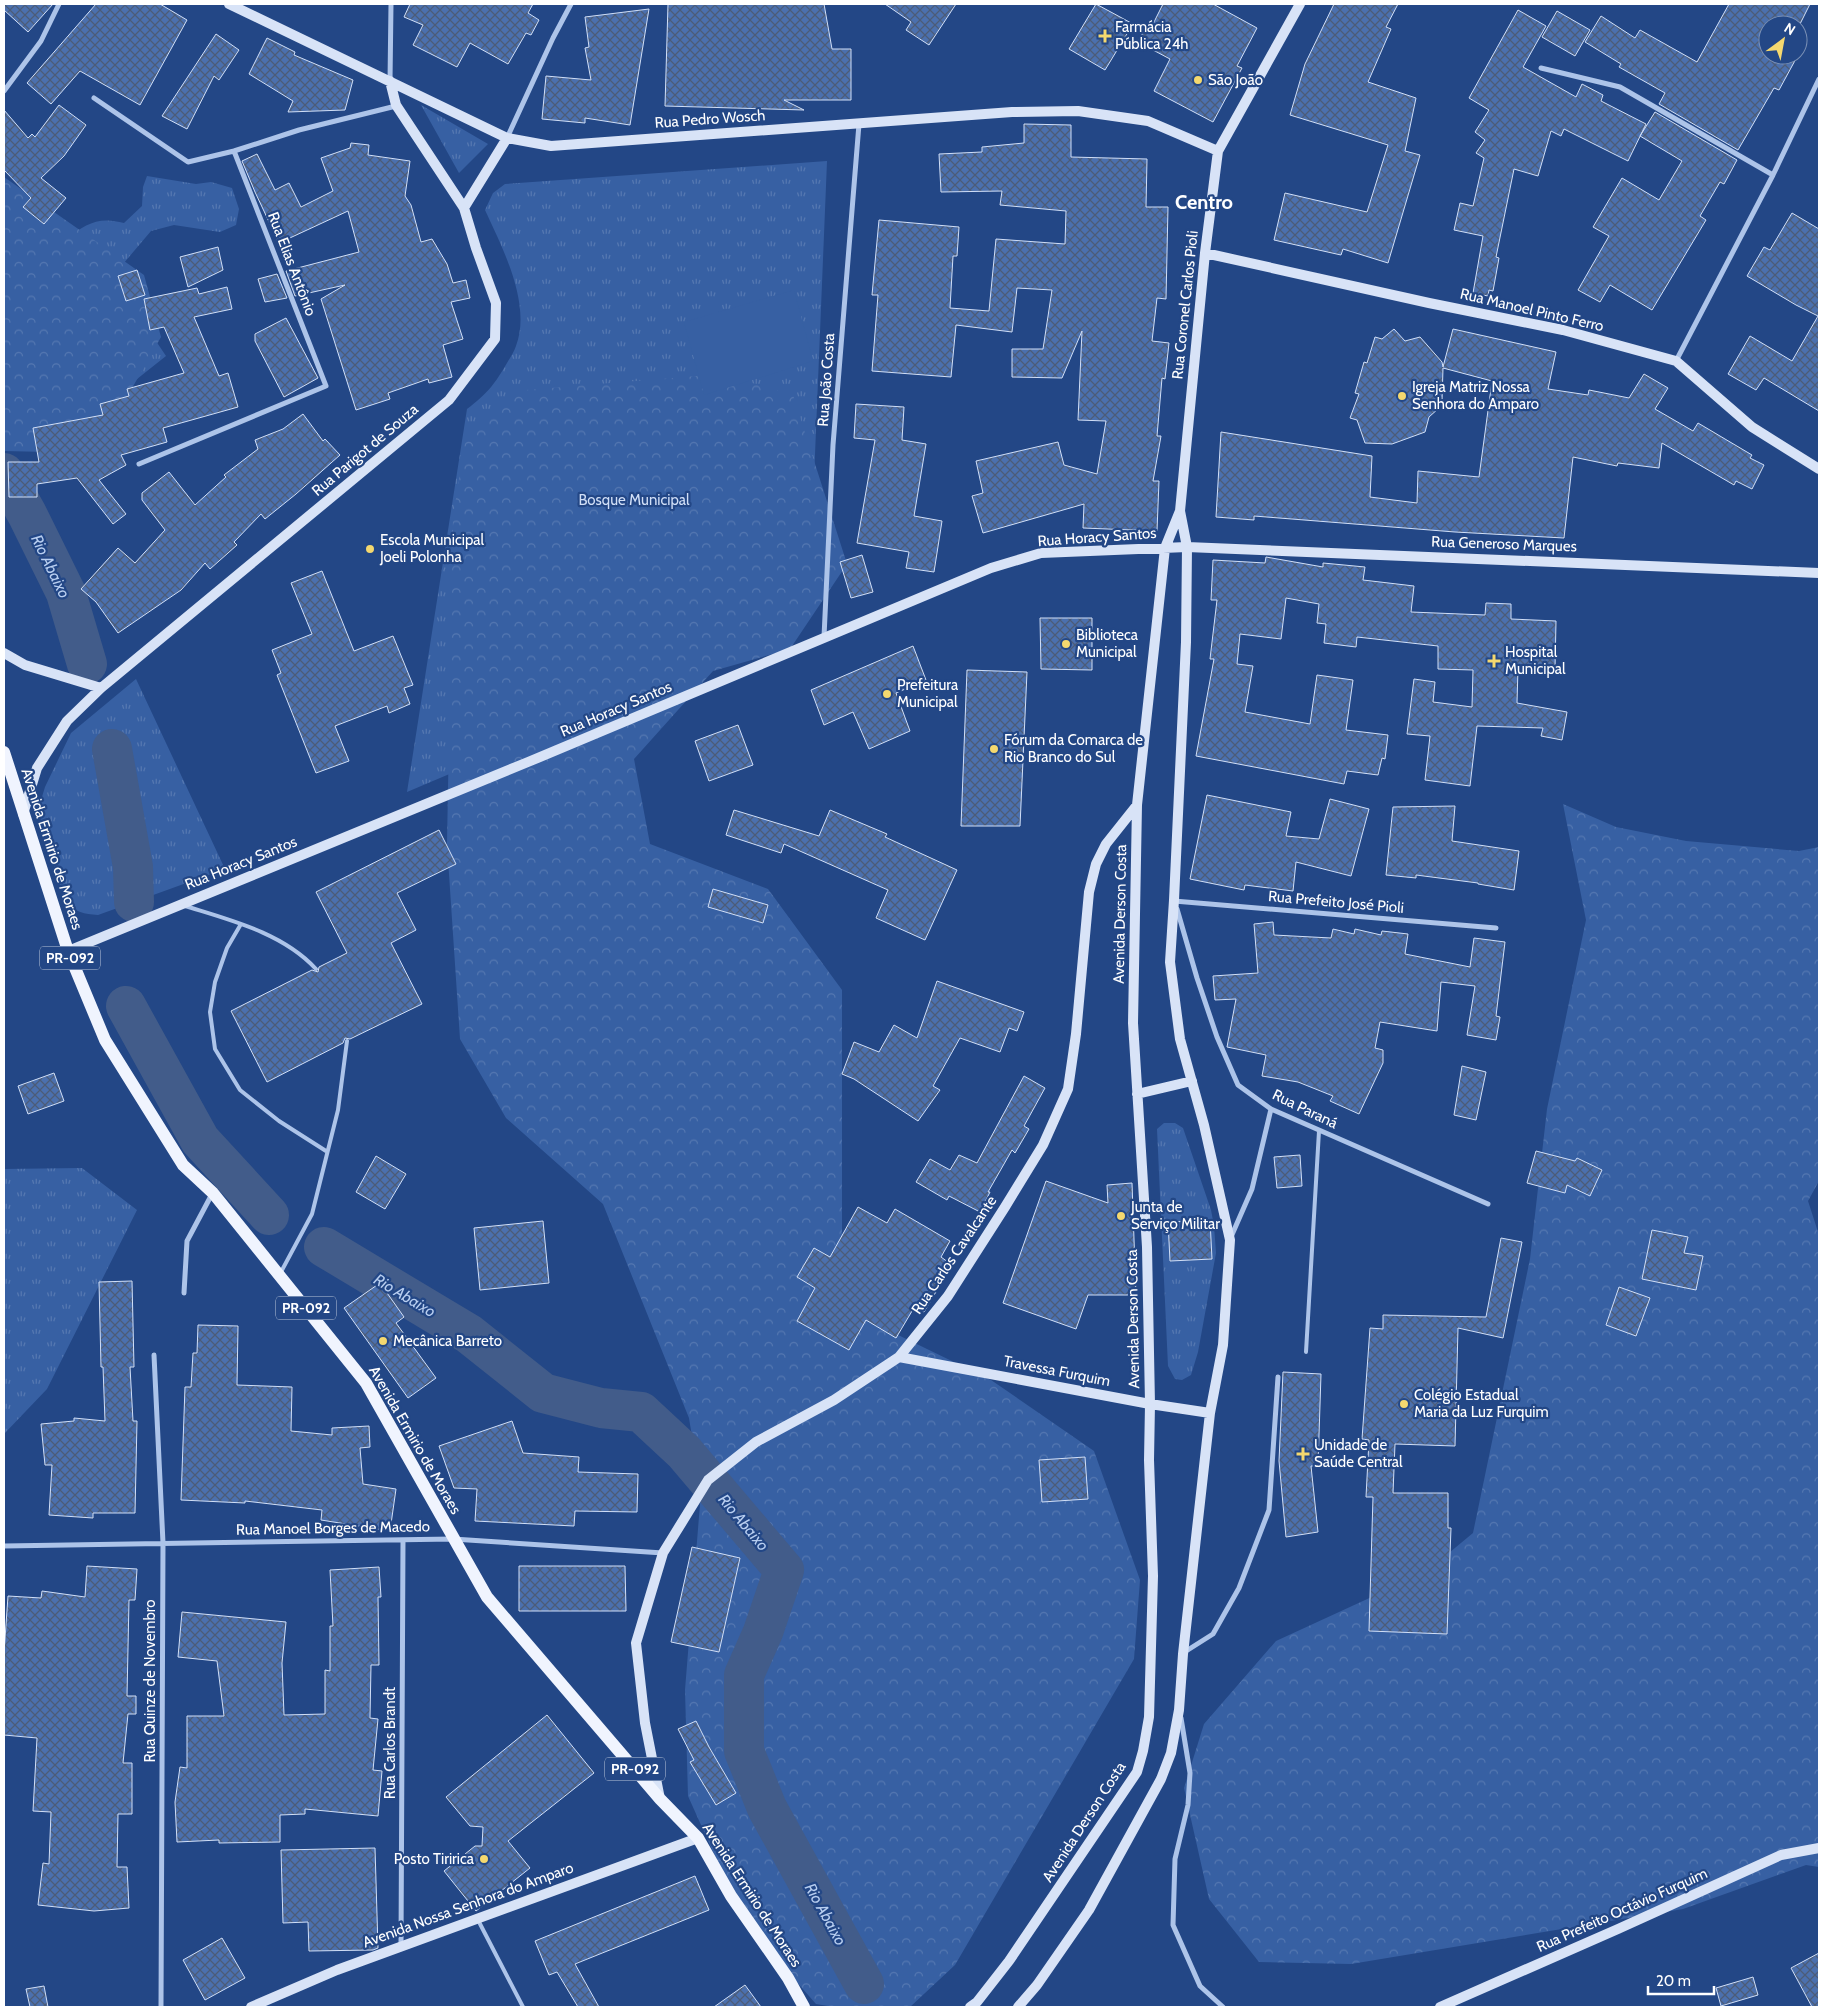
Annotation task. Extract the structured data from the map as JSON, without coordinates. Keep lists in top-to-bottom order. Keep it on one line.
{"streets":{"main road":["Avenida Ermirio de Moraes","PR-092"],"street":["Rua Pedro Wosch","Rua Elias Antônio","Rua Coronel Carlos Pioli","Rua Manoel Pinto Ferro","Rua João Costa","Rua Parigot de Souza","Rua Horacy Santos","Rua Generoso Marques","Rua Prefeito José Pioli","Avenida Derson Costa","Rua Paraná","Rua Carlos Cavalcante","Travessa Furquim","Rua Manoel Borges de Macedo","Rua Quinze de Novembro","Rua Carlos Brandt","Avenida Nossa Senhora do Amparo","Rua Prefeito Octávio Furquim"]},"crossings":[["Rua Pedro Wosch","Rua Coronel Carlos Pioli"],["Rua Pedro Wosch","Rua João Costa"],["Rua Pedro Wosch","Rua Parigot de Souza"],["Rua Coronel Carlos Pioli","Rua Manoel Pinto Ferro"],["Rua Coronel Carlos Pioli","Rua Horacy Santos"],["Rua Coronel Carlos Pioli","Rua Generoso Marques"],["Rua Coronel Carlos Pioli","Avenida Derson Costa"],["Rua João Costa","Rua Horacy Santos"],["Rua Parigot de Souza","Avenida Ermirio de Moraes"],["Rua Horacy Santos","Rua Generoso Marques"],["Rua Horacy Santos","Avenida Ermirio de Moraes"],["Rua Horacy Santos","Avenida Derson Costa"],["Avenida Ermirio de Moraes","Rua Carlos Cavalcante"],["Avenida Ermirio de Moraes","Rua Manoel Borges de Macedo"],["Avenida Ermirio de Moraes","Avenida Nossa Senhora do Amparo"],["Rua Prefeito José Pioli","Rua Paraná"],["Avenida Derson Costa","Rua Carlos Cavalcante"],["Avenida Derson Costa","Travessa Furquim"],["Rua Carlos Cavalcante","Travessa Furquim"],["Rua Carlos Cavalcante","Rua Manoel Borges de Macedo"],["Rua Manoel Borges de Macedo","Rua Quinze de Novembro"],["Rua Manoel Borges de Macedo","Rua Carlos Brandt"],["Rua Carlos Brandt","Avenida Nossa Senhora do Amparo"]],"districts":["Centro"],"water":["Rio Abaixo"],"parks":["Bosque Municipal"],"places":{"health":["Farmácia Pública 24h","Hospital Municipal","Unidade de Saúde Central"],"other":["São João","Igreja Matriz Nossa Senhora do Amparo","Escola Municipal Joeli Polonha","Biblioteca Municipal","Prefeitura Municipal","Fórum da Comarca de Rio Branco do Sul","Junta de Serviço Militar","Mecânica Barreto","Colégio Estadual Maria da Luz Furquim","Posto Tiririca"]},"scale_bar":"20 m","north":"top right"}
